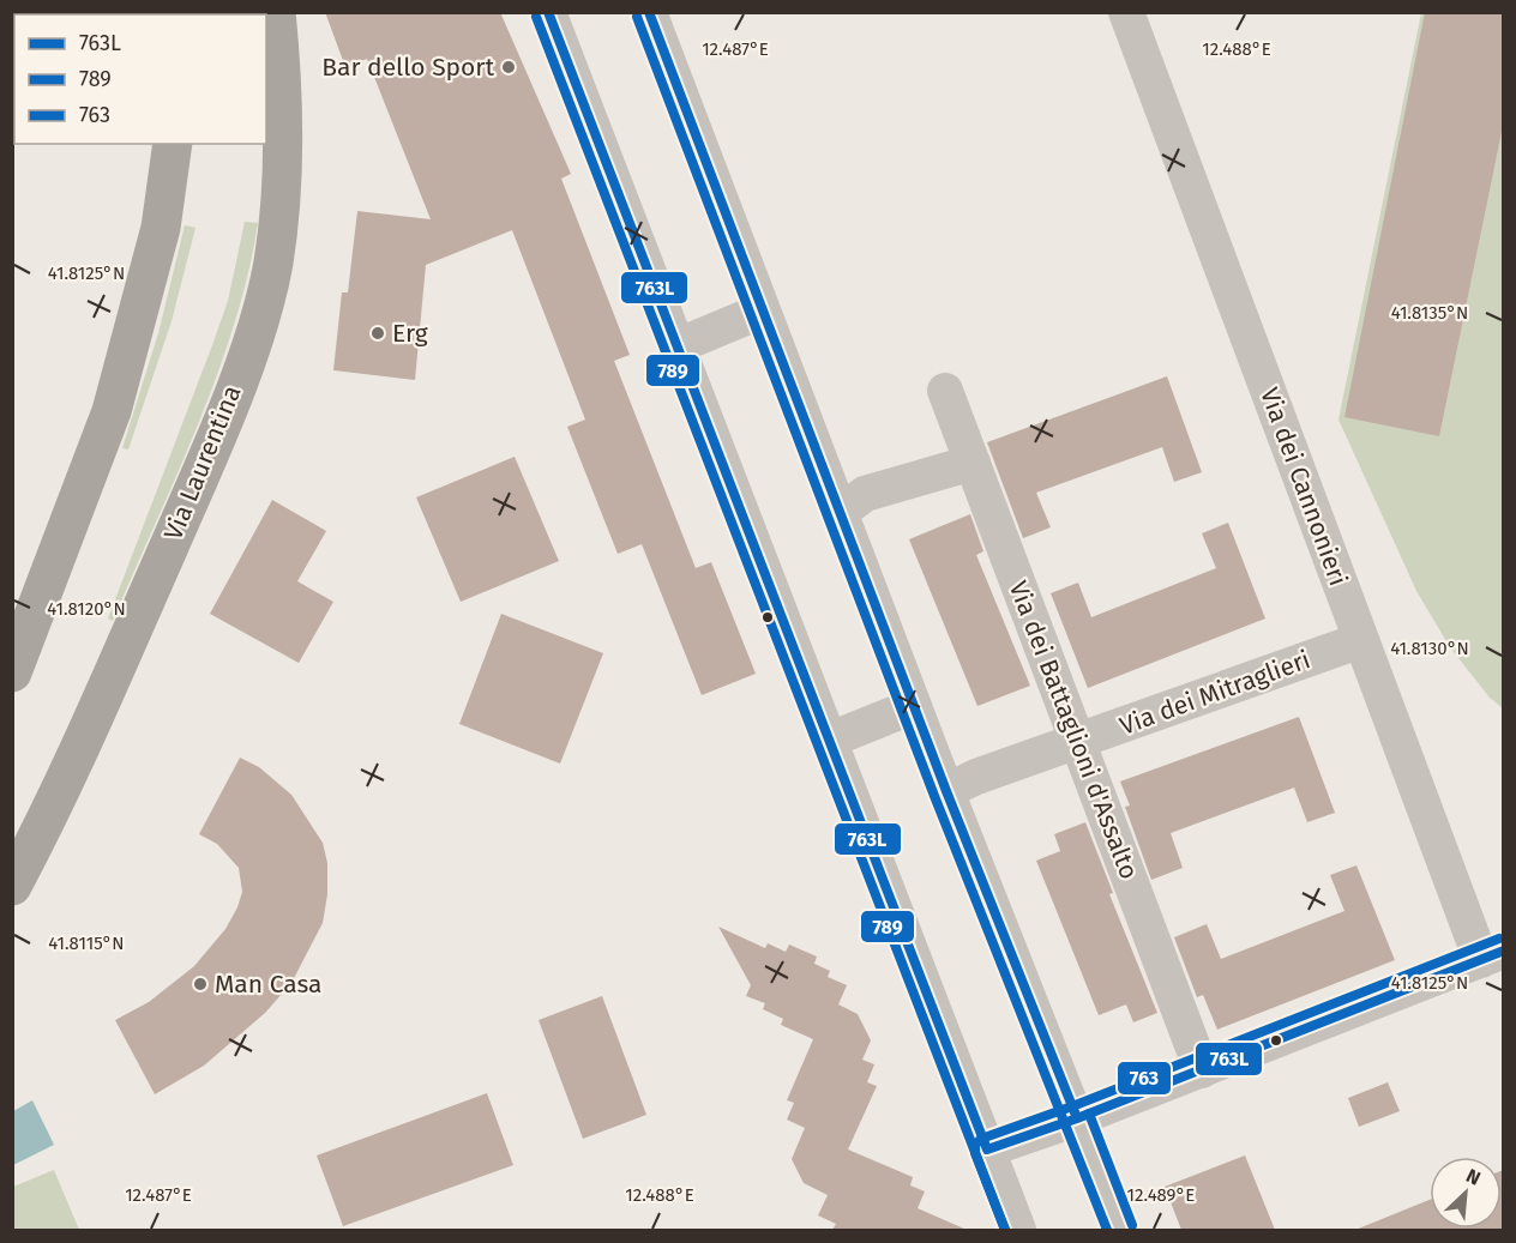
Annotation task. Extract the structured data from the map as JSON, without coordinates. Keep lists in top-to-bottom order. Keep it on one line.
{"streets":{"main road":["Via Laurentina"],"street":["Via dei Cannonieri","Via dei Mitraglieri","Via dei Battaglioni d'Assalto"]},"crossings":[["Via dei Cannonieri","Via dei Mitraglieri"],["Via dei Mitraglieri","Via dei Battaglioni d'Assalto"]],"places":["Bar dello Sport","Erg","Man Casa"],"lines":["transit line 763L","transit line 789","transit line 763"],"legend":["763L","789","763"],"north":"top right","coordinates":["12.487°E","12.488°E","41.8125°N","41.8135°N","41.8120°N","41.8130°N","41.8115°N","12.489°E"]}
